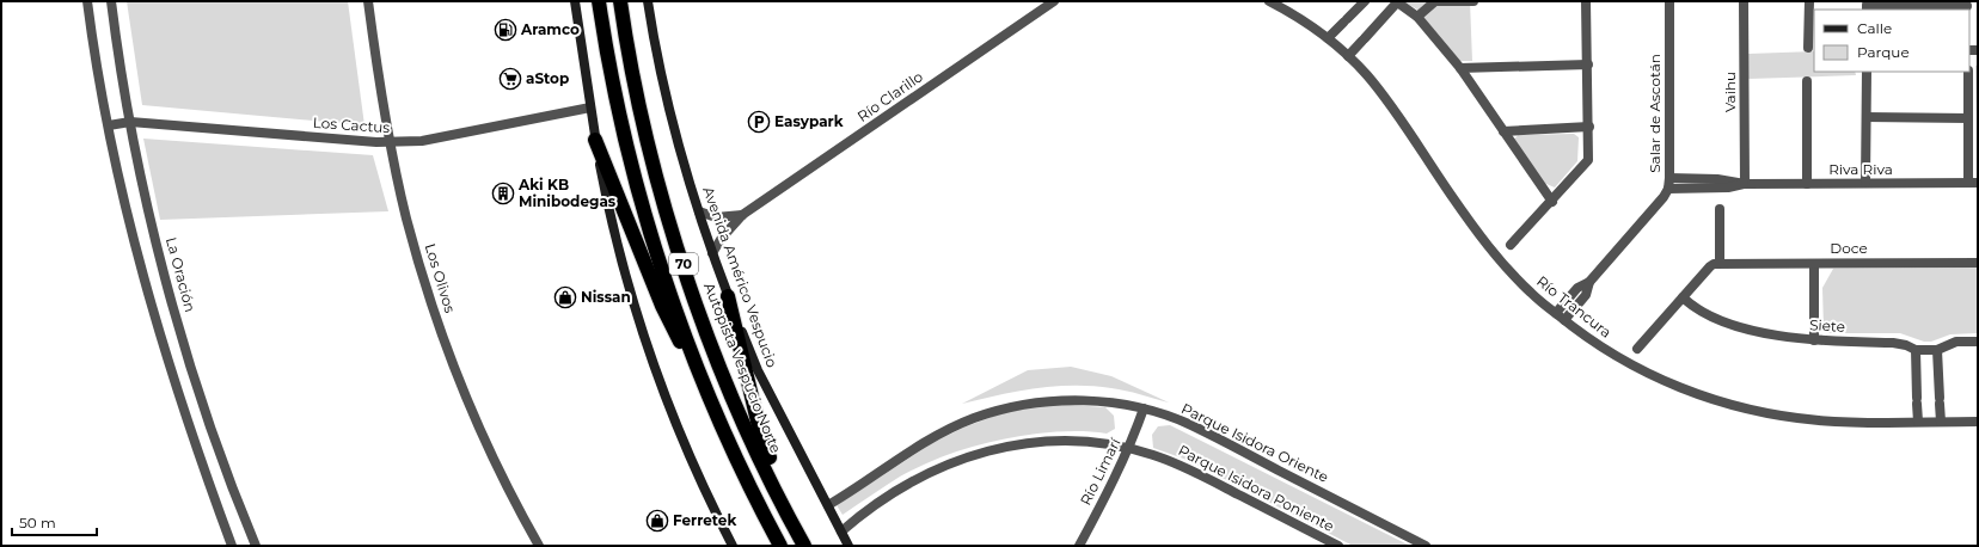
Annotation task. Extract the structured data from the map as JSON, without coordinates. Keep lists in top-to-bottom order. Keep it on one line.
{"streets":{"highway":["70","Autopista Vespucio Norte"],"street":["Vaihu","Río Clarillo","Salar de Ascotán","Los Cactus","Riva Riva","Doce","La Oración","Avenida Américo Vespucio","Los Olivos","Río Trancura","Siete","Parque Isidora Oriente","Río Limarí","Parque Isidora Poniente"]},"crossings":[["Vaihu","Riva Riva"],["Río Clarillo","Avenida Américo Vespucio"],["Salar de Ascotán","Riva Riva"],["Salar de Ascotán","Río Trancura"],["Los Cactus","La Oración"],["Los Cactus","Los Olivos"],["Avenida Américo Vespucio","Parque Isidora Oriente"],["Avenida Américo Vespucio","Parque Isidora Poniente"],["Parque Isidora Oriente","Río Limarí"],["Río Limarí","Parque Isidora Poniente"]],"places":{"fuel station":["Aramco"],"supermarket":["aStop"],"parking":["Easypark"],"building":["Aki KB Minibodegas"],"shop":["Nissan","Ferretek"]},"legend":["Calle","Parque"],"scale_bar":"50 m"}
